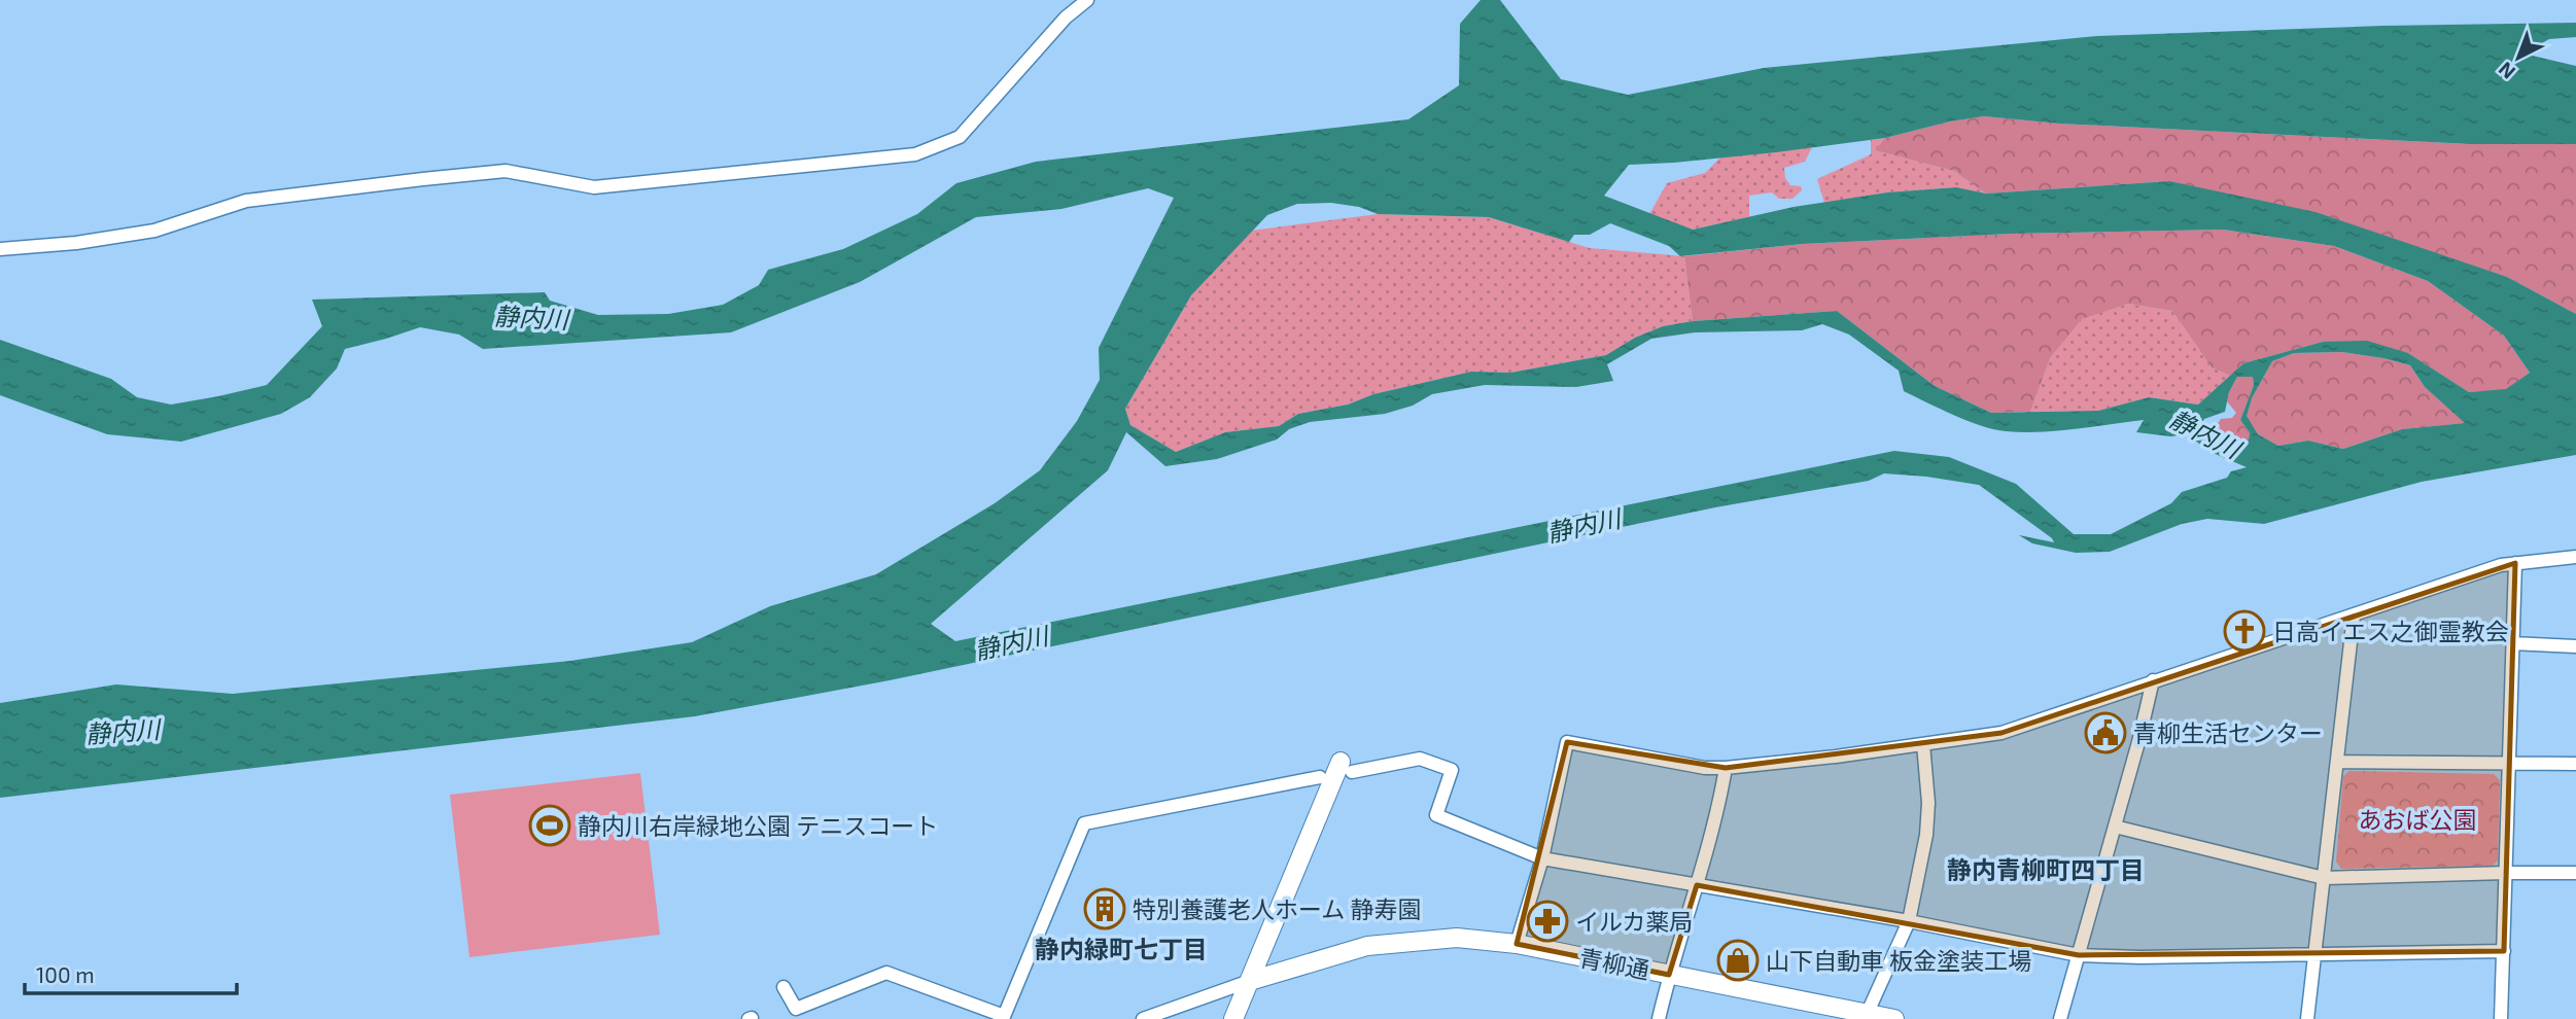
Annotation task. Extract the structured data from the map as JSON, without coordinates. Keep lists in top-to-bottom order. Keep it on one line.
{"streets":{"street":["青柳通"]},"districts":["静内青柳町四丁目","静内緑町七丁目"],"water":["静内川"],"parks":["あおば公園"],"places":{"church":["日高イエス之御霊教会"],"public building":["青柳生活センター"],"sports":["静内川右岸緑地公園 テニスコート"],"building":["特別養護老人ホーム 静寿園"],"pharmacy":["イルカ薬局"],"shop":["山下自動車 板金塗装工場"]},"scale_bar":"100 m","north":"bottom left"}
